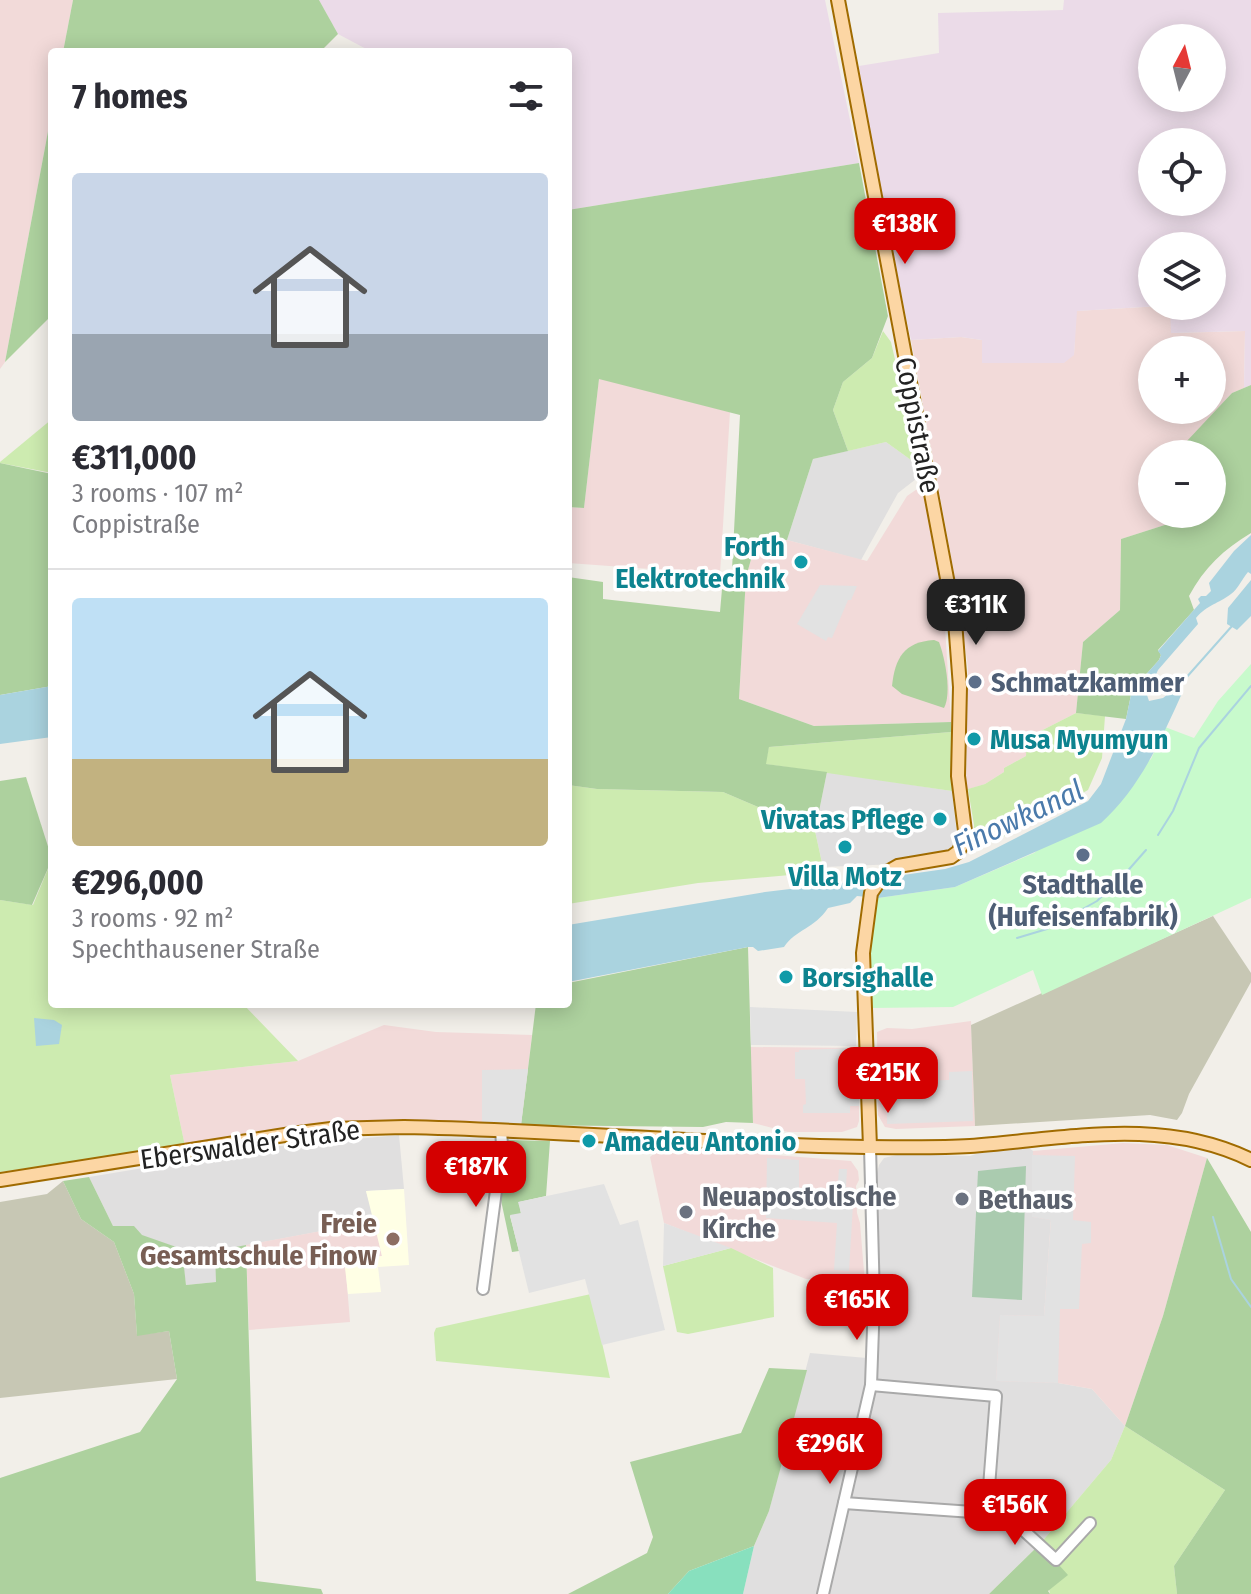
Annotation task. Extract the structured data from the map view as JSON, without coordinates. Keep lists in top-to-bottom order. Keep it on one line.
{"streets":{"main road":["Coppistraße","Eberswalder Straße"]},"crossings":[["Coppistraße","Eberswalder Straße"]],"water":["Finowkanal"],"places":["Forth Elektrotechnik","Schmatzkammer","Musa Myumyun","Vivatas Pflege","Villa Motz","Stadthalle (Hufeisenfabrik)","Borsighalle","Amadeu Antonio","Bethaus","Neuapostolische Kirche","Freie Gesamtschule Finow"],"north":"top","page":{"map_buttons":["+","−"],"heading":"7 homes","list":[{"name":"€311,000","note":"3 rooms · 107 m² · Coppistraße"},{"name":"€296,000","note":"3 rooms · 92 m² · Spechthausener Straße"}],"price":["€138K","€311K","€215K","€187K","€165K","€296K","€156K"]}}
